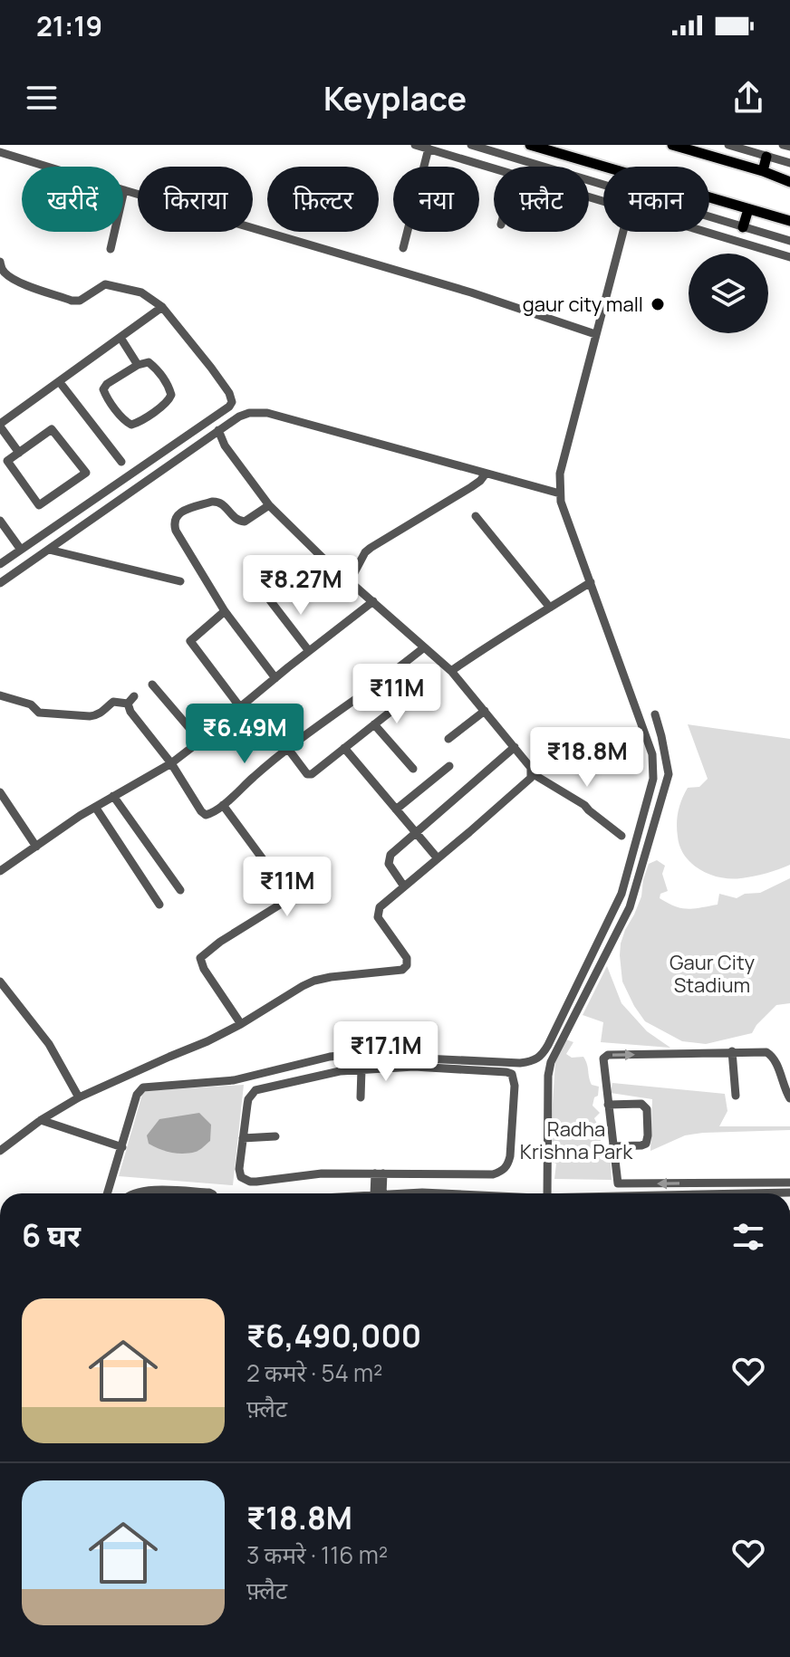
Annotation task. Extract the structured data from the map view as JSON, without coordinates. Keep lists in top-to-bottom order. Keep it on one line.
{"parks":["Gaur City Stadium","Radha Krishna Park"],"places":["gaur city mall"],"page":{"status":"21:19","header":"Keyplace","chip":["खरीदें","किराया","फ़िल्टर","नया","फ़्लैट","मकान"],"price":["₹8.27M","₹11M","₹6.49M","₹18.8M","₹11M","₹17.1M"],"heading":"6 घर","list":[{"name":"₹6,490,000","note":"2 कमरे · 54 m² · फ़्लैट"},{"name":"₹18.8M","note":"3 कमरे · 116 m² · फ़्लैट"}]}}
